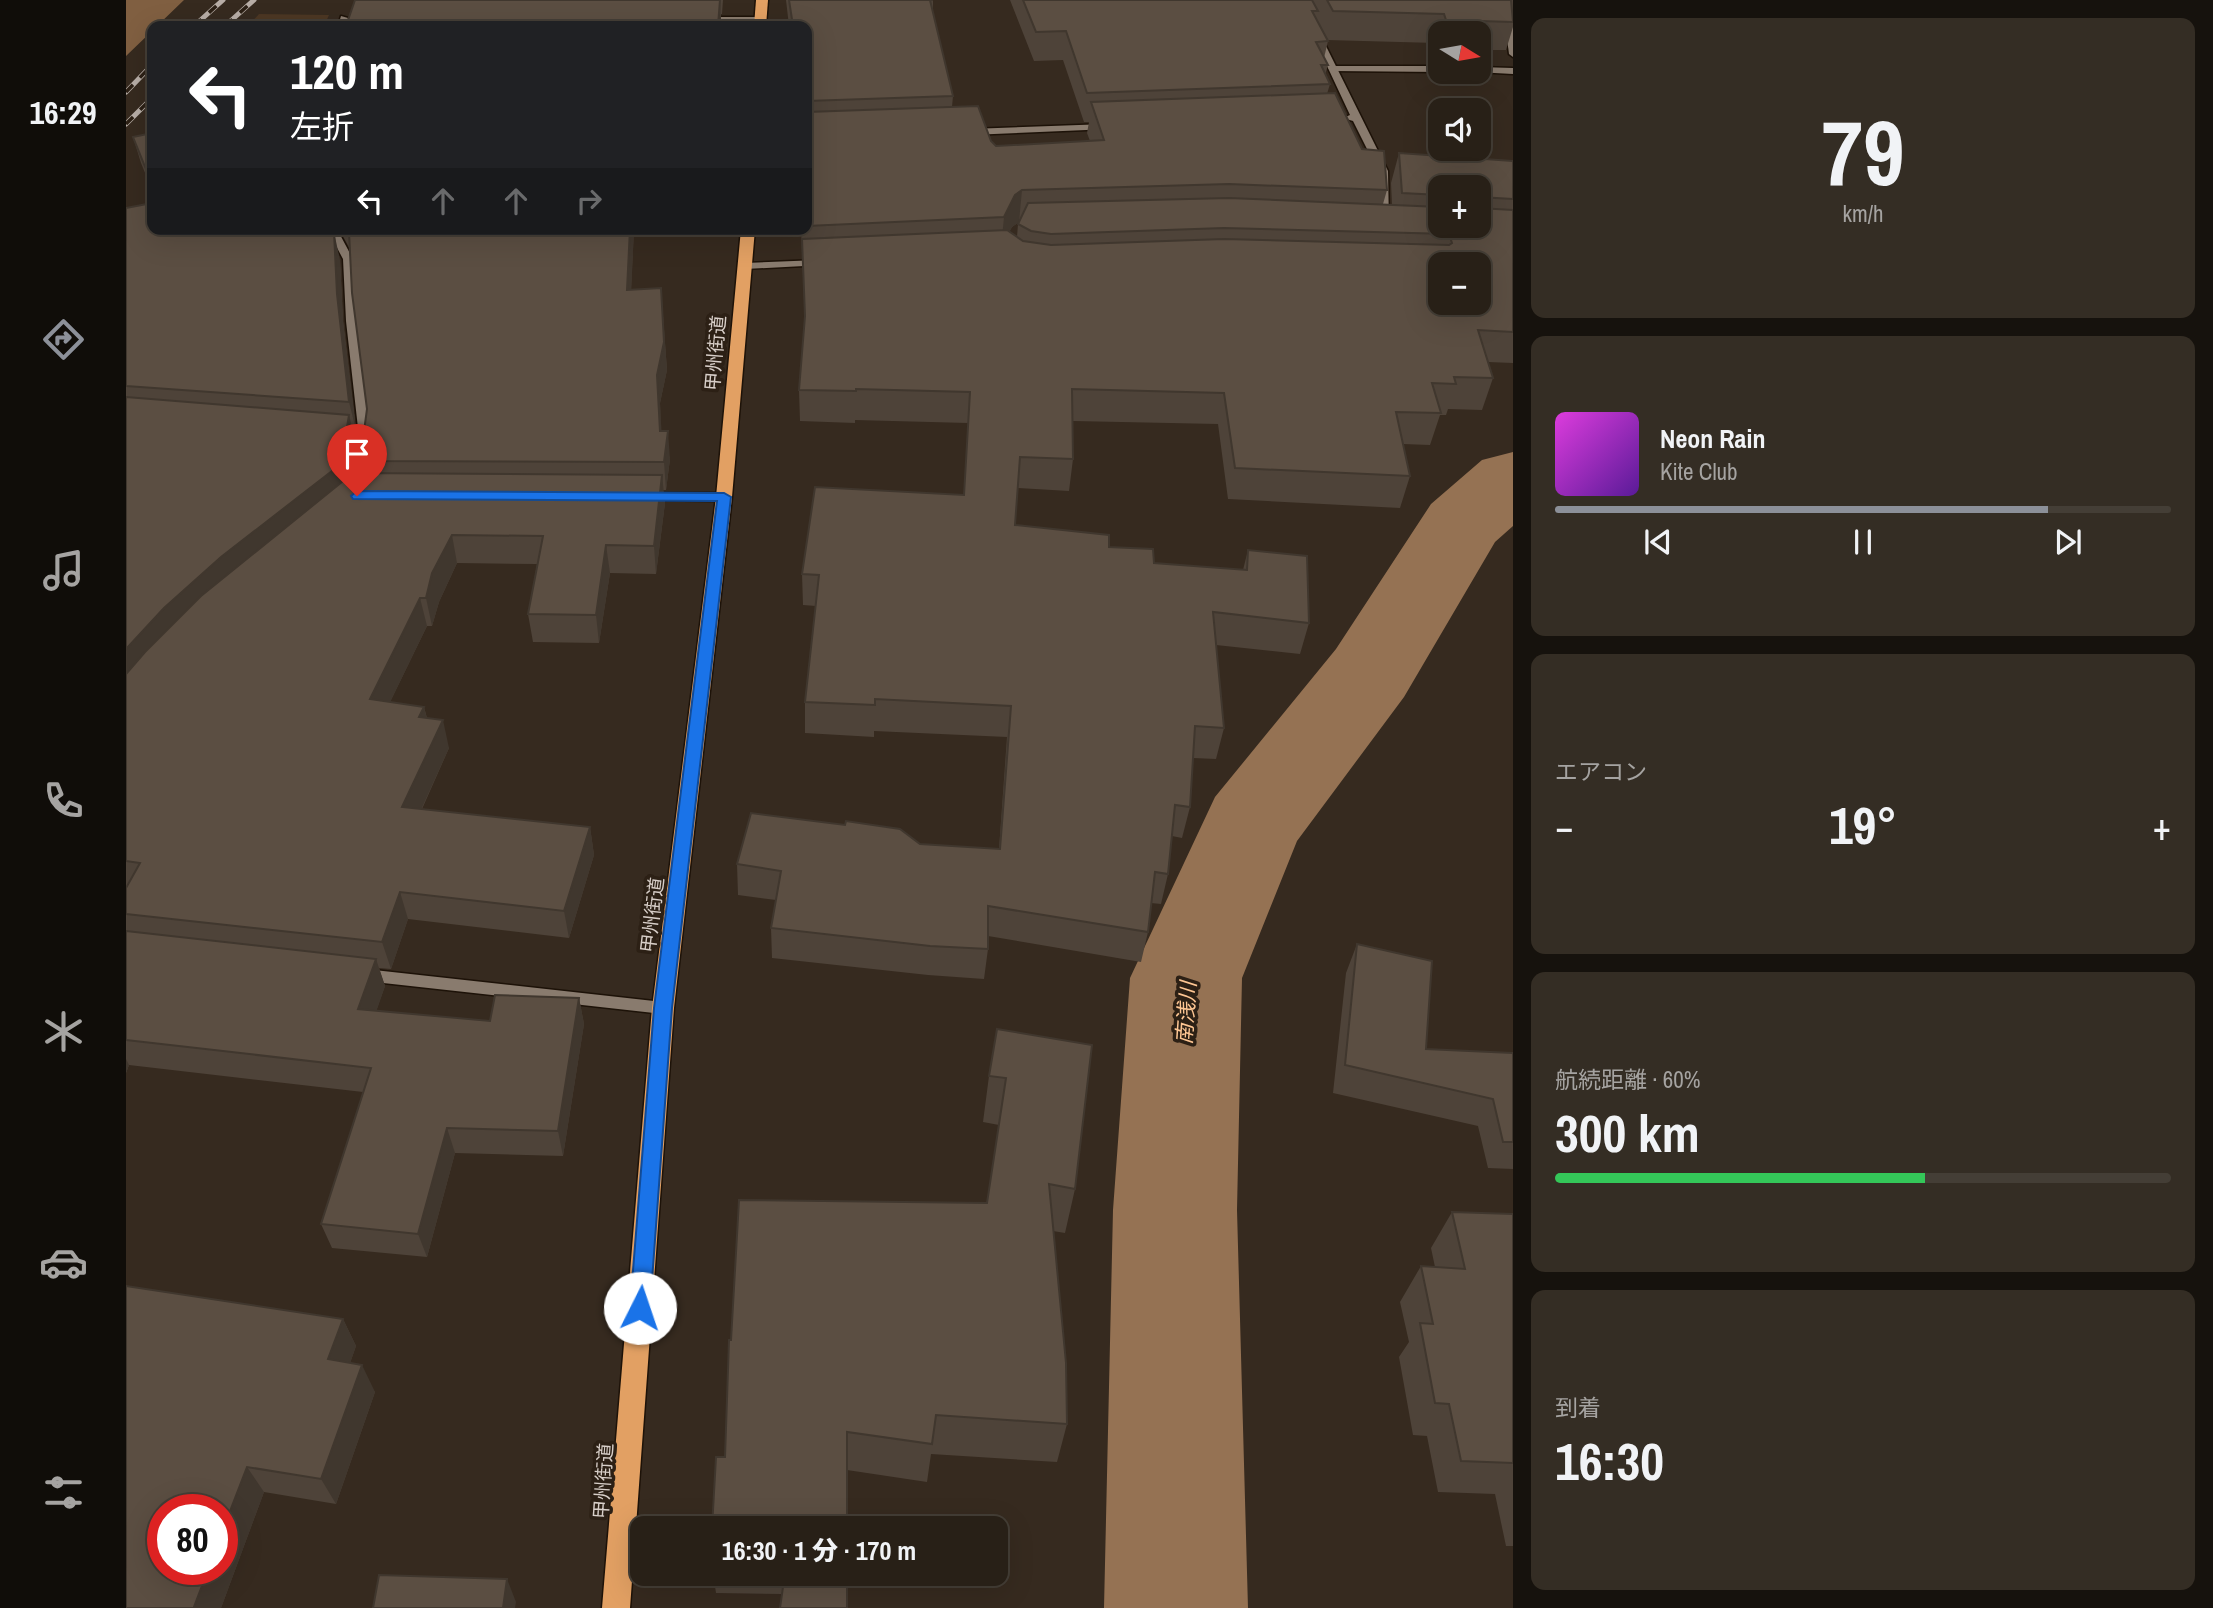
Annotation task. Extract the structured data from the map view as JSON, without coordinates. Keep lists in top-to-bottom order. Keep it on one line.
{"streets":{"highway":["甲州街道"]},"water":["南浅川"],"north":"right","page":{"tabs":"16:29","tile":[["79","km/h"],"エアコン",["航続距離 · 60%","300 km"],["到着","16:30"]],"map_buttons":["+","−"],"turn":["120 m","左折"],"song":["Neon Rain","Kite Club"],"heat":["−","19°","+"],"limit":"80","trip":"16:30 · 1 分 · 170 m"}}
